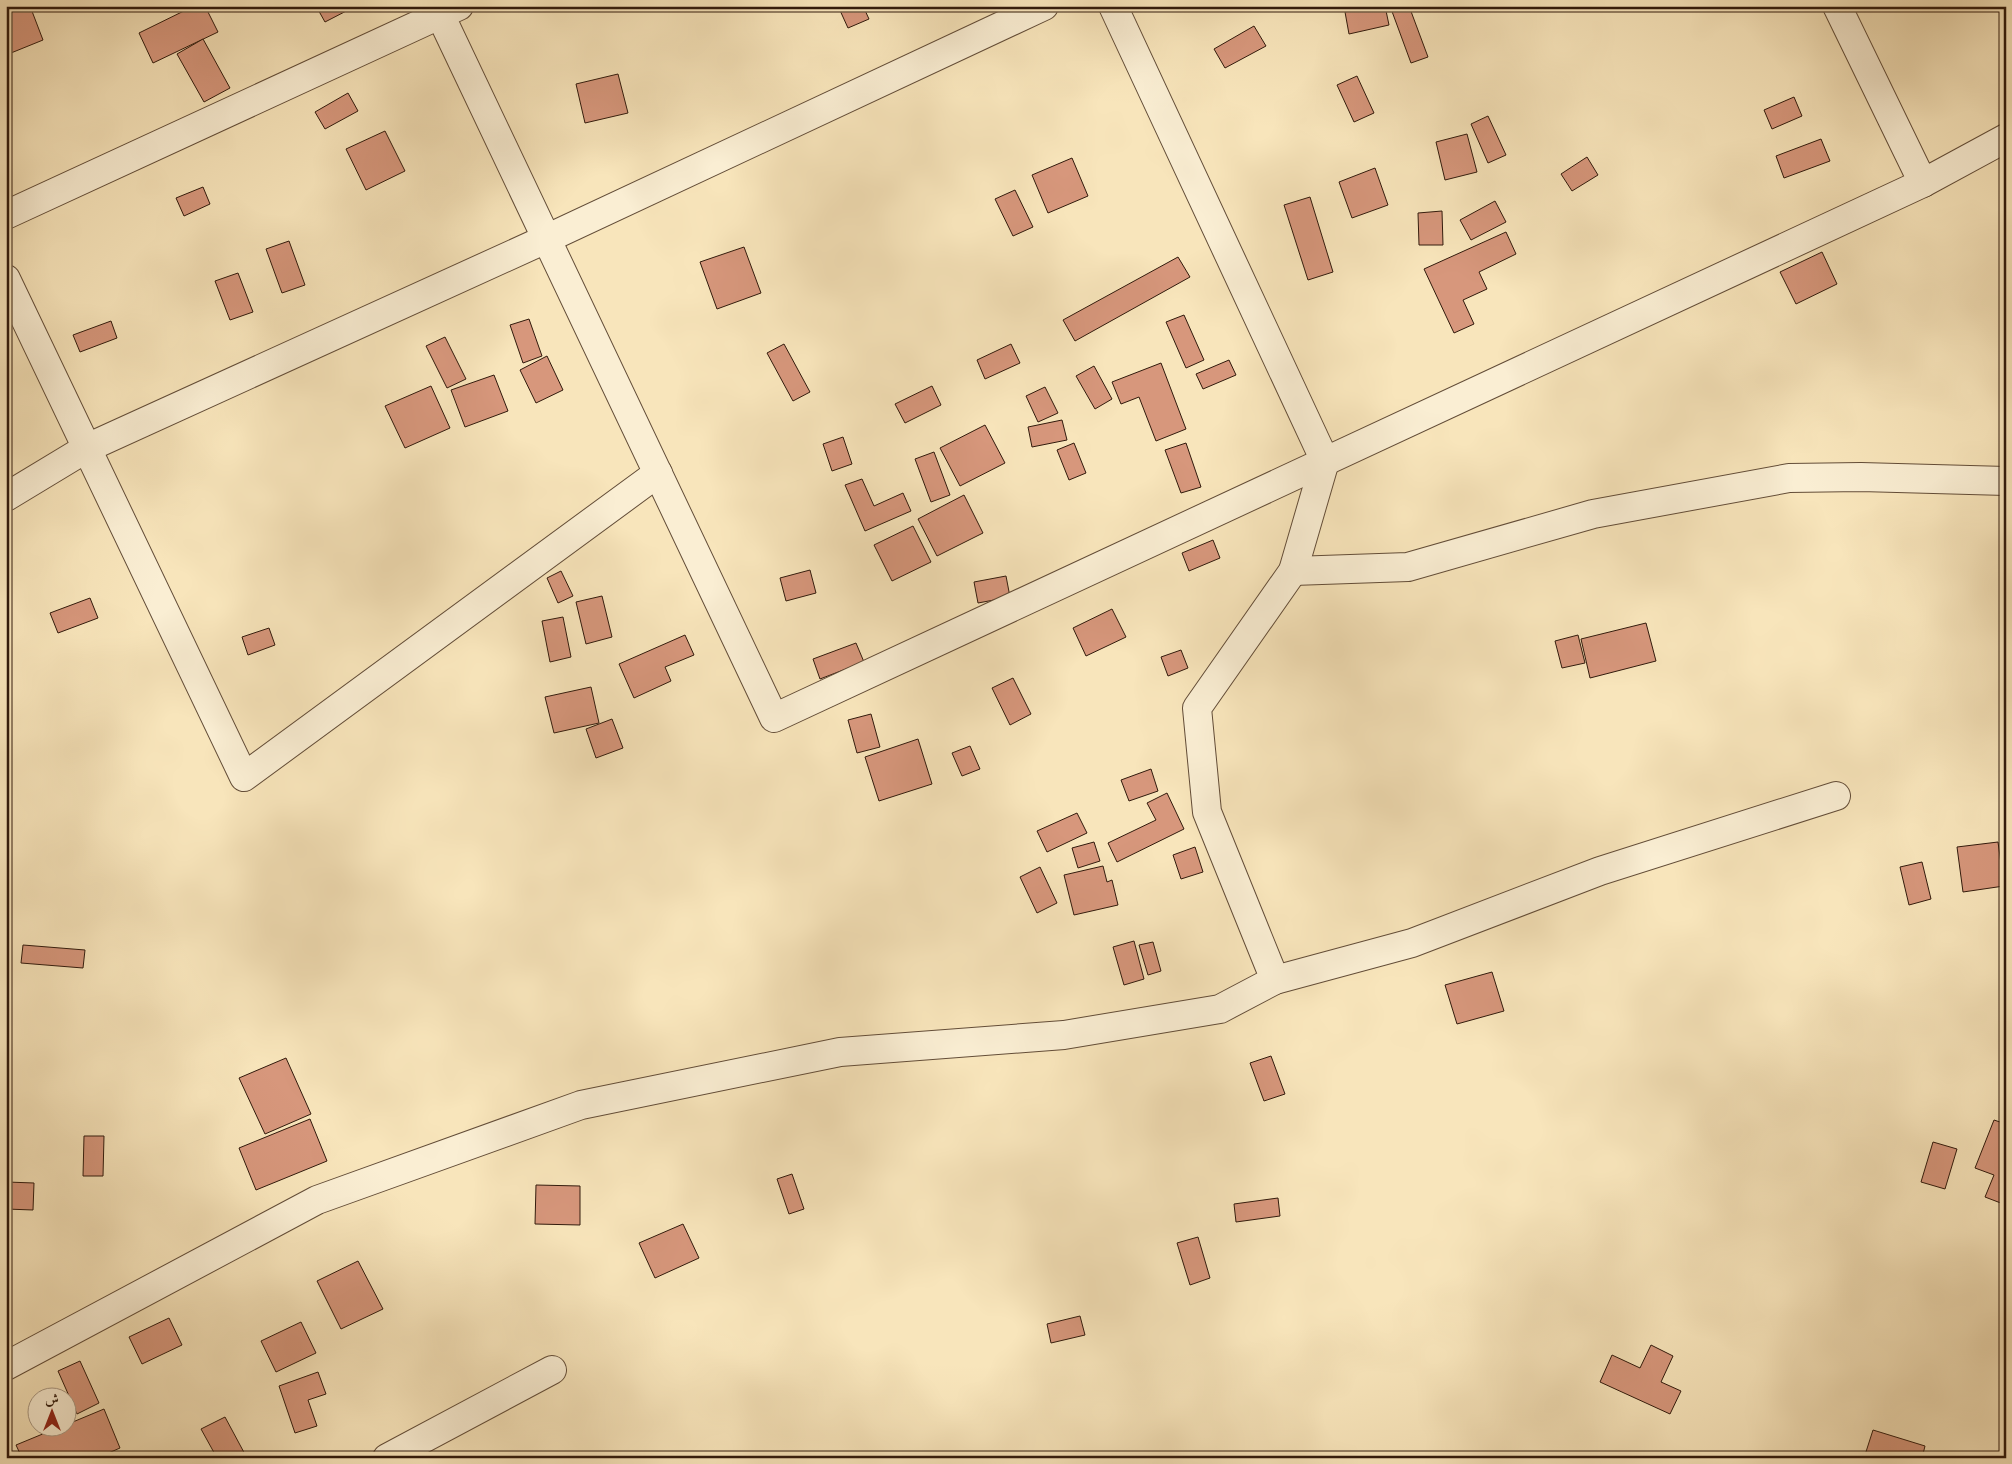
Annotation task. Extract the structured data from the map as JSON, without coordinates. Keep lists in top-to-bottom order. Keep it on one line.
{"north":"top"}
